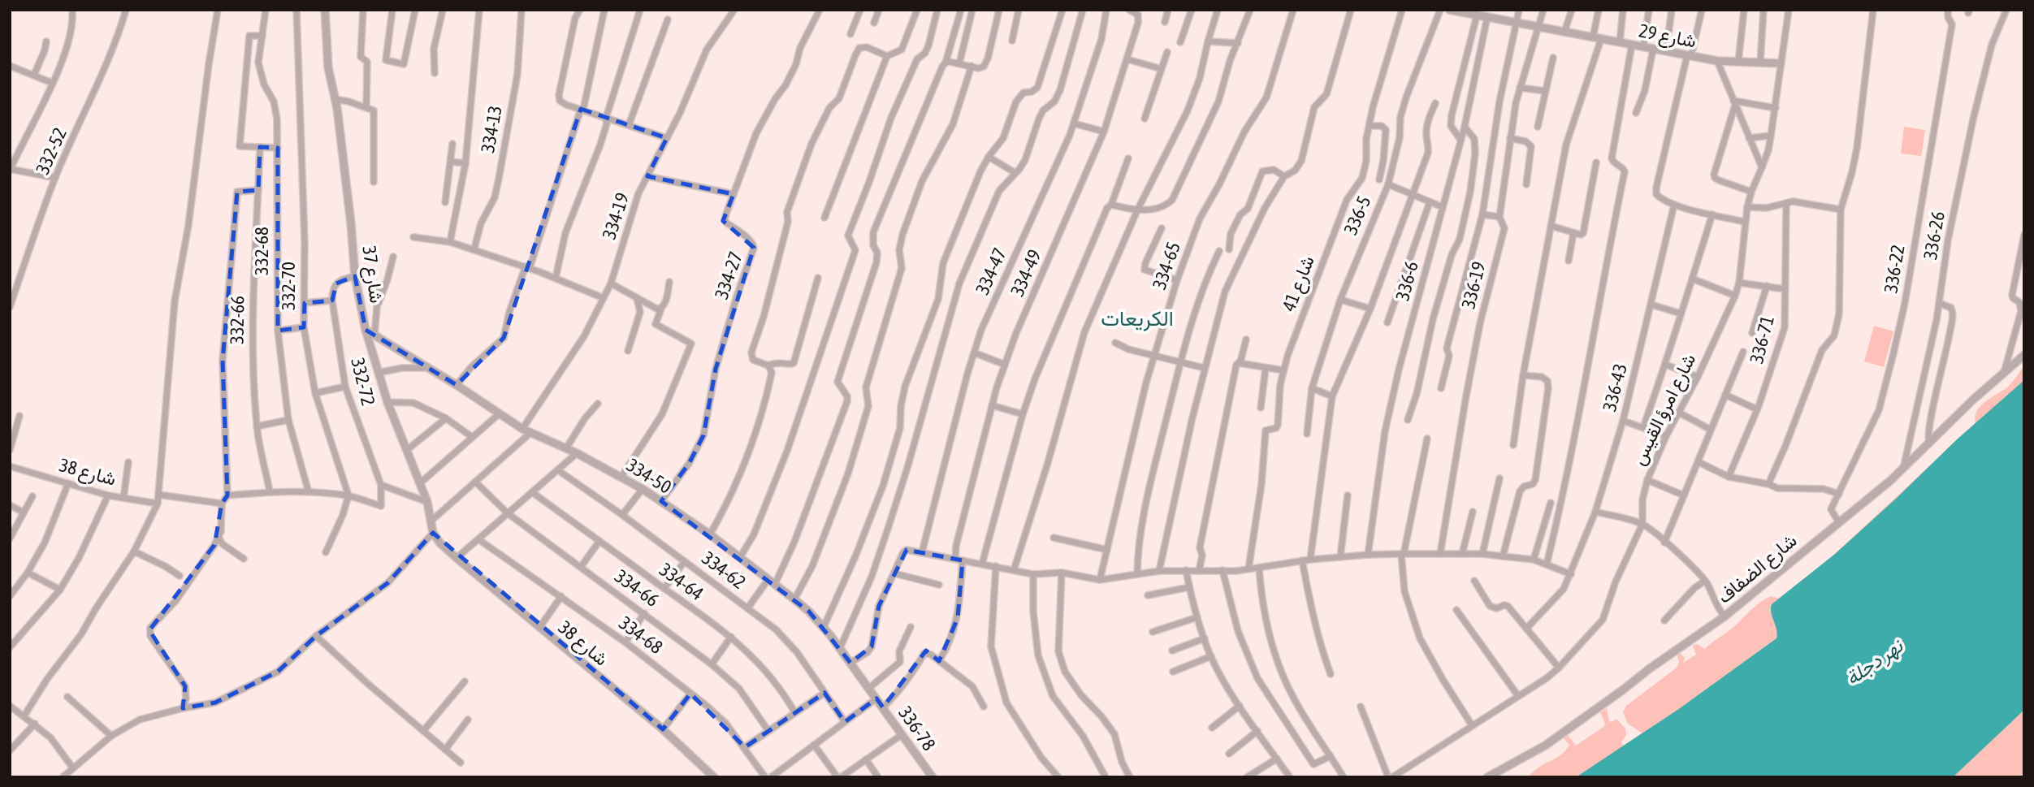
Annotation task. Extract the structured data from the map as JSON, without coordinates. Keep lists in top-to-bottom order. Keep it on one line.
{"streets":{"street":["شارع 29","334-13","332-52","336-5","334-19","336-26","332-68","334-65","336-22","334-47","334-49","شارع 37","334-27","336-6","شارع 41","336-19","332-70","332-66","336-71","332-72","336-43","شارع امرؤ القيس","شارع 38","334-50","شارع الضفاف","334-62","334-64","334-66","334-68","336-78"]},"crossings":[["شارع 29","336-6"],["شارع 29","336-19"],["شارع 29","شارع امرؤ القيس"],["334-19","334-50"],["336-26","شارع الضفاف"],["336-22","شارع الضفاف"],["شارع 37","شارع 38"],["شارع 37","334-50"],["334-27","334-50"],["332-70","332-72"],["334-50","336-78"]],"districts":["الكريعات"],"water":["نهر دجلة"]}
